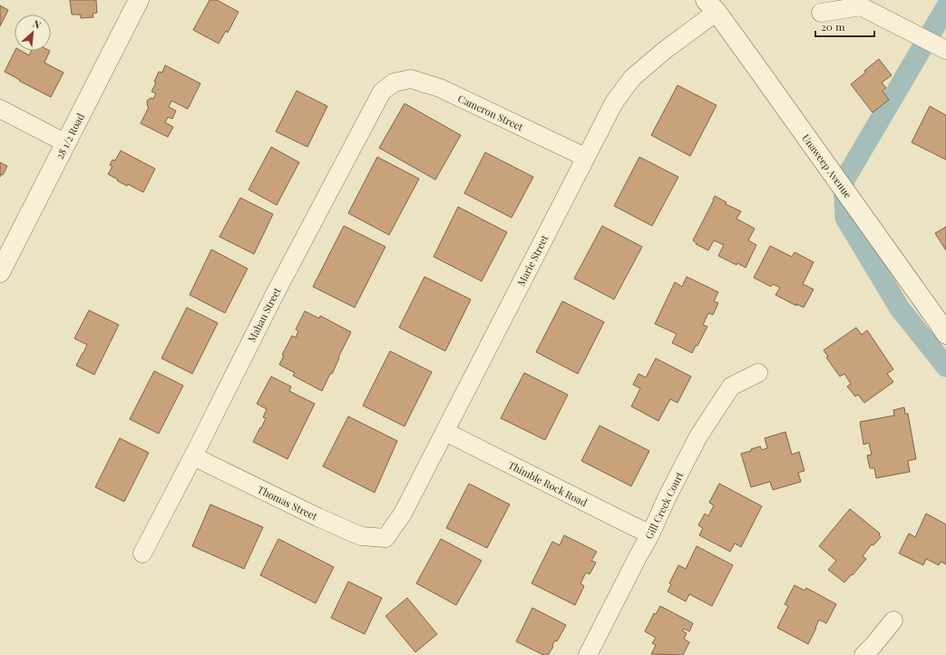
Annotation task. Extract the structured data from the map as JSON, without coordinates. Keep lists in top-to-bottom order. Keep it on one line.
{"streets":{"main road":["28 1/2 Road","Unaweep Avenue"],"street":["Cameron Street","Marie Street","Mahan Street","Thimble Rock Road","Thomas Street","Gill Creek Court"]},"crossings":[["Cameron Street","Marie Street"],["Cameron Street","Mahan Street"],["Unaweep Avenue","Marie Street"],["Marie Street","Thimble Rock Road"],["Marie Street","Thomas Street"],["Mahan Street","Thomas Street"],["Thimble Rock Road","Gill Creek Court"]],"scale_bar":"20 m","north":"top right"}
